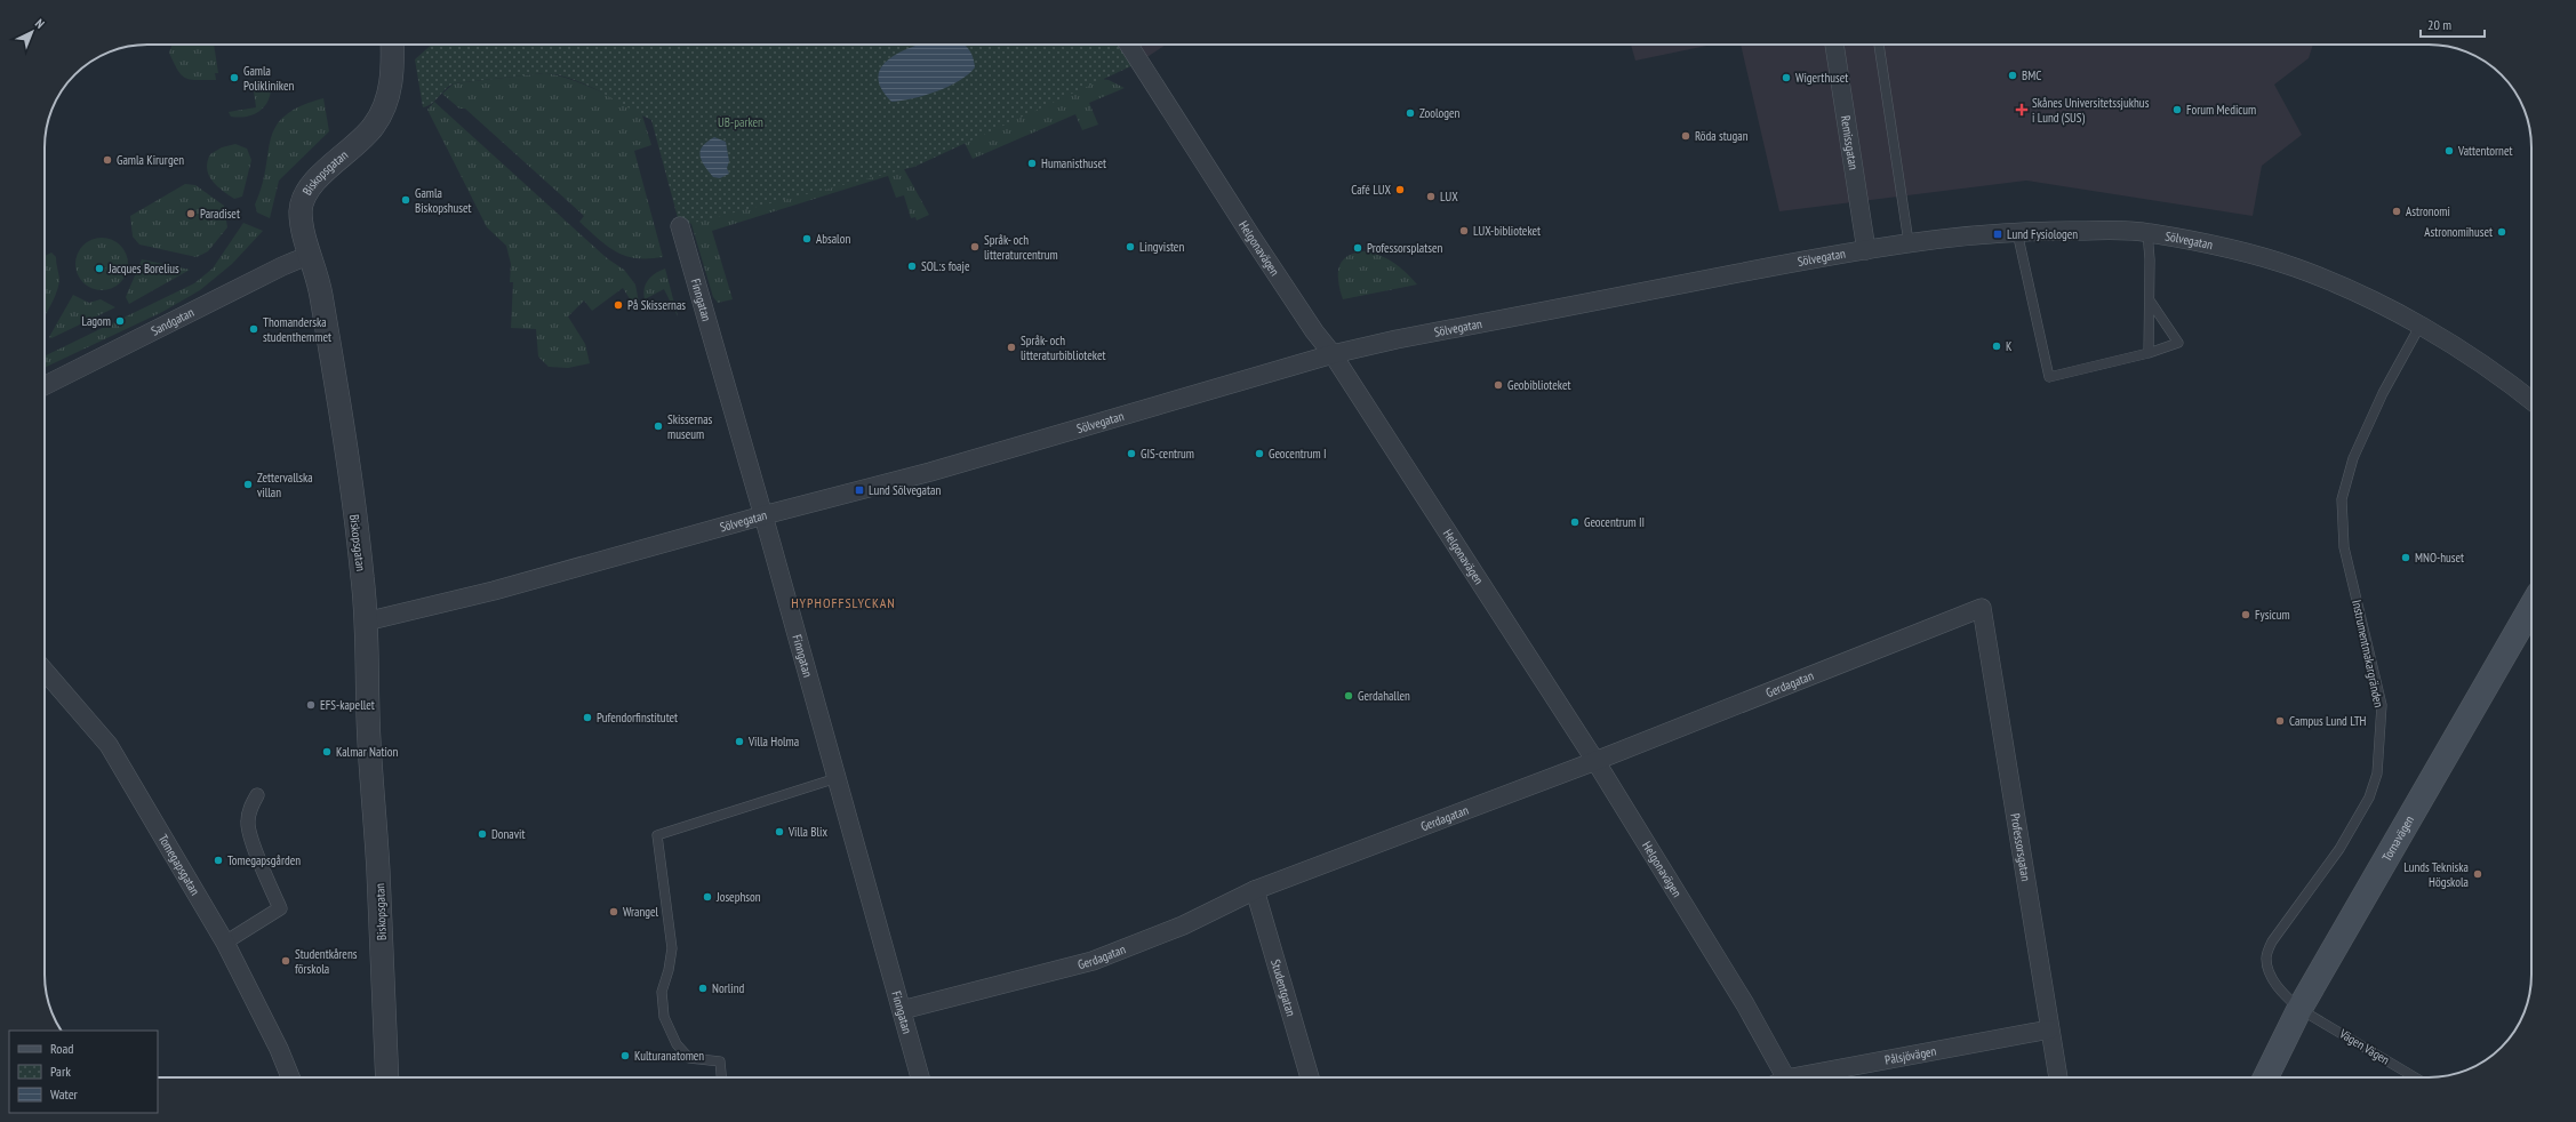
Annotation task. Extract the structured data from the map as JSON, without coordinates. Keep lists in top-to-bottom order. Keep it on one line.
{"streets":{"main road":["Tornavägen"],"street":["Remissgatan","Biskopsgatan","Sölvegatan","Helgonavägen","Finngatan","Sandgatan","Gerdagatan","Professorsgatan","Tomegapsgatan","Studentgatan","Pålsjövägen"],"lane":["Instrumentmakargränden","Vägen Vägen"]},"crossings":[["Remissgatan","Sölvegatan"],["Biskopsgatan","Sölvegatan"],["Biskopsgatan","Sandgatan"],["Sölvegatan","Helgonavägen"],["Sölvegatan","Finngatan"],["Sölvegatan","Instrumentmakargränden"],["Helgonavägen","Gerdagatan"],["Finngatan","Gerdagatan"],["Instrumentmakargränden","Tornavägen"],["Instrumentmakargränden","Vägen Vägen"],["Gerdagatan","Professorsgatan"],["Gerdagatan","Studentgatan"],["Tornavägen","Vägen Vägen"],["Professorsgatan","Pålsjövägen"]],"districts":["HYPHOFFSLYCKAN"],"parks":["UB-parken"],"places":{"other":["BMC","Gamla Polikliniken","Wigerthuset","Forum Medicum","Zoologen","Röda stugan","Vattentornet","Gamla Kirurgen","Humanisthuset","Café LUX","LUX","Gamla Biskopshuset","Astronomi","Paradiset","LUX-biblioteket","Astronomihuset","Absalon","Språk- och litteraturcentrum","Lingvisten","Professorsplatsen","SOL:s foaje","Jacques Borelius","På Skissernas","Lagom","Thomanderska studenthemmet","K","Språk- och litteraturbiblioteket","Geobiblioteket","Skissernas museum","GIS-centrum","Geocentrum I","Zettervallska villan","Geocentrum II","MNO-huset","Fysicum","Gerdahallen","EFS-kapellet","Pufendorfinstitutet","Campus Lund LTH","Villa Holma","Kalmar Nation","Villa Blix","Donavit","Tomegapsgården","Lunds Tekniska Högskola","Josephson","Wrangel","Studentkårens förskola","Norlind","Kulturanatomen"],"health":["Skånes Universitetssjukhus i Lund (SUS)"],"transit":["Lund Fysiologen","Lund Sölvegatan"]},"legend":["Road","Park","Water"],"scale_bar":"20 m","north":"top right"}
